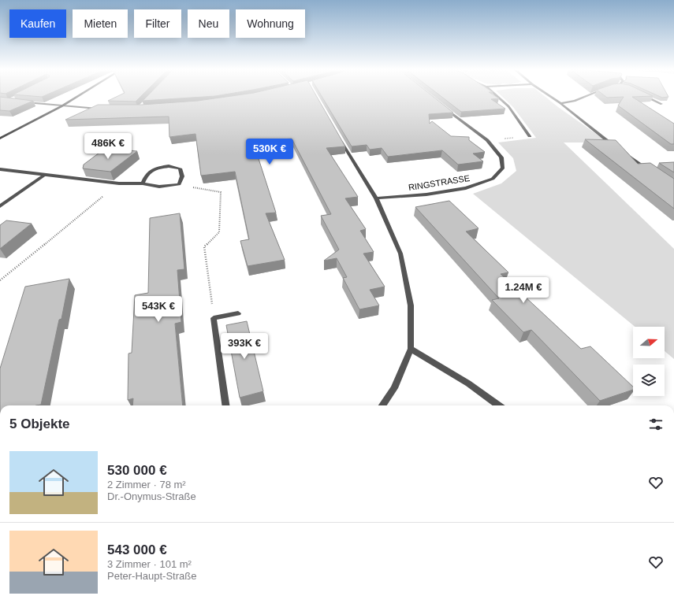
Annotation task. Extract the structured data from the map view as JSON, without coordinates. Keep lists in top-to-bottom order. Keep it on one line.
{"streets":{"street":["RINGSTRASSE"]},"north":"right","page":{"chip":["Kaufen","Mieten","Filter","Neu","Wohnung"],"price":["486K €","530K €","1.24M €","543K €","393K €"],"heading":"5 Objekte","list":[{"name":"530 000 €","note":"2 Zimmer · 78 m² · Dr.-Onymus-Straße"},{"name":"543 000 €","note":"3 Zimmer · 101 m² · Peter-Haupt-Straße"}]}}
